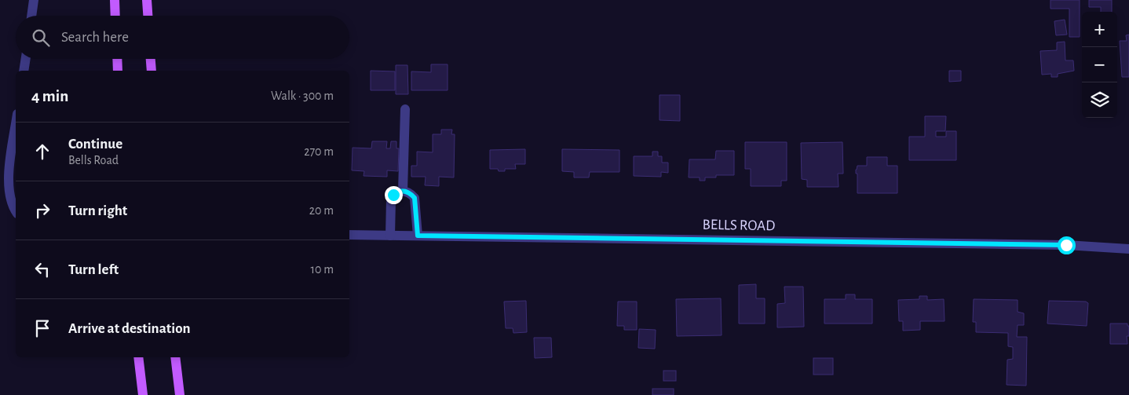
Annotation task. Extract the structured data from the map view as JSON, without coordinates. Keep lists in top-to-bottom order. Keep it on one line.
{"streets":{"street":["BELLS ROAD"]},"page":{"map_buttons":["+","−"],"search":"Search here","heading":["4 min","Walk · 300 m"],"list":[["Continue","Bells Road","270 m"],["Turn right","20 m"],["Turn left","10 m"],"Arrive at destination"]}}
